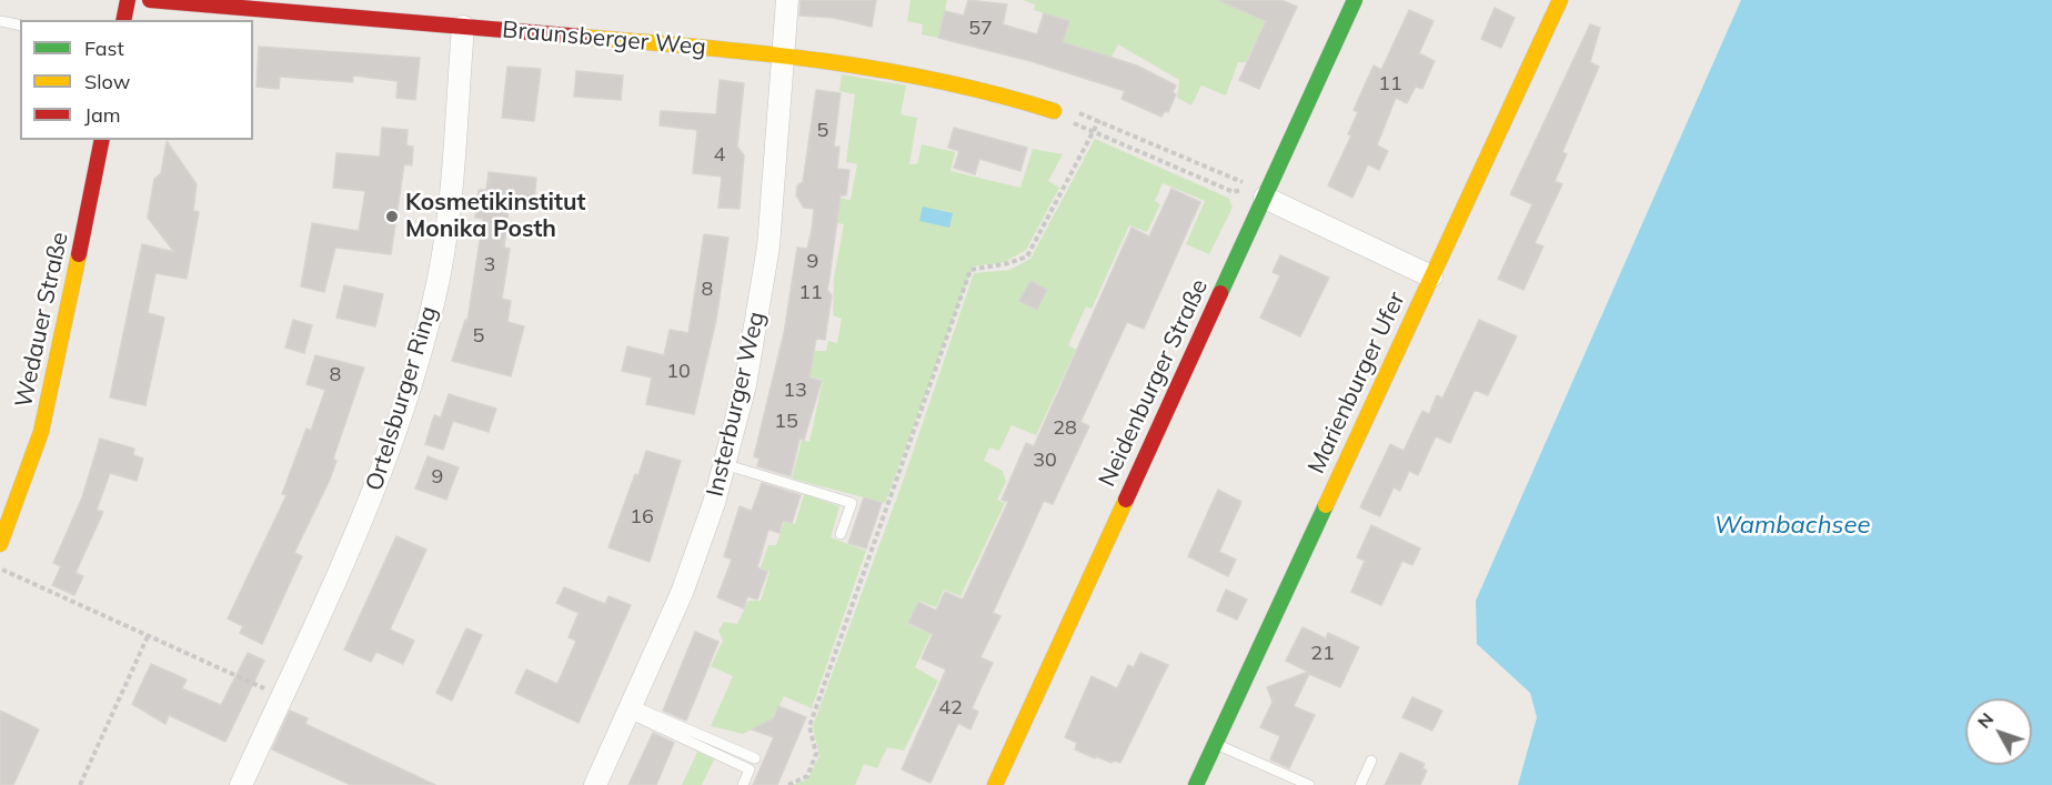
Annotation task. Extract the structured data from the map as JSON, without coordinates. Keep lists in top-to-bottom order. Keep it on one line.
{"streets":{"street":["Braunsberger Weg","Wedauer Straße","Neidenburger Straße","Marienburger Ufer","Ortelsburger Ring","Insterburger Weg"]},"crossings":[["Braunsberger Weg","Ortelsburger Ring"],["Braunsberger Weg","Insterburger Weg"]],"water":["Wambachsee"],"places":["Kosmetikinstitut Monika Posth"],"house_numbers":["57","11","5","4","9","3","8","11","5","10","8","13","15","28","30","9","16","21","42"],"legend":["Fast","Slow","Jam"],"north":"top left"}
